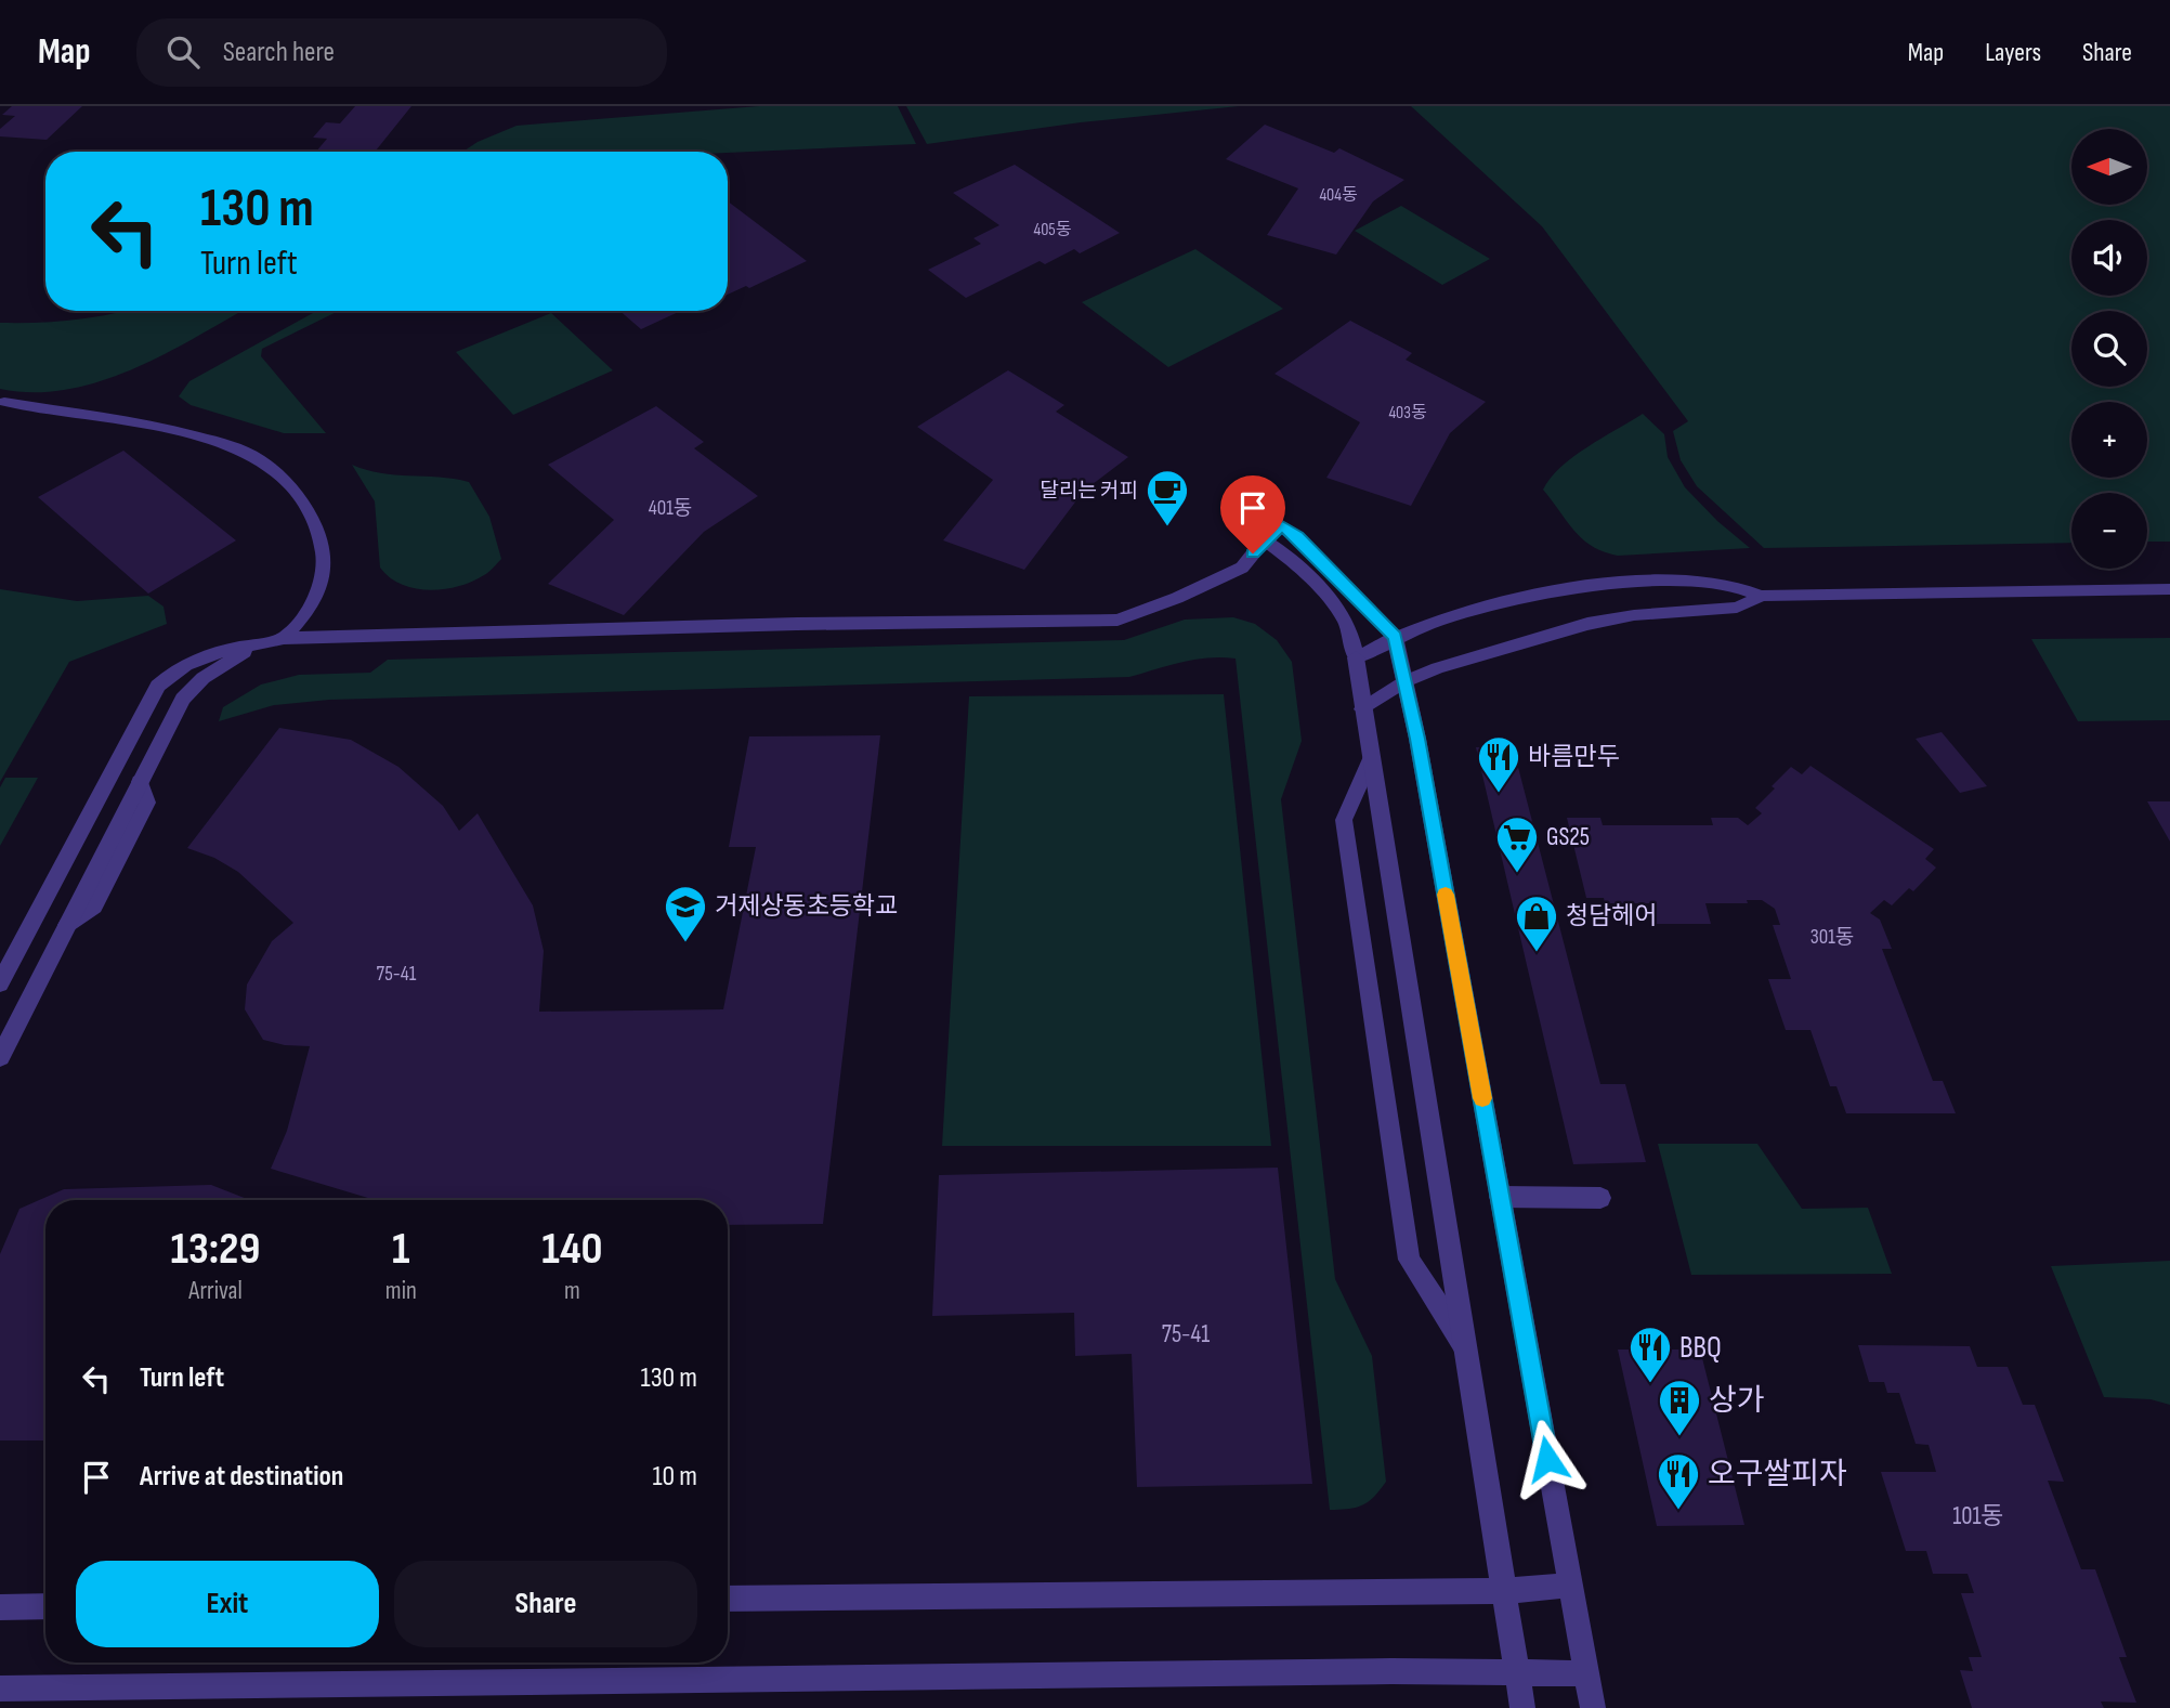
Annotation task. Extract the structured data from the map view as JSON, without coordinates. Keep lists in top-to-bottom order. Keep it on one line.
{"places":{"cafe":["달리는 커피"],"restaurant":["바름만두","BBQ","오구쌀피자"],"supermarket":["GS25"],"school or university":["거제상동초등학교"],"shop":["청담헤어"],"building":["상가"]},"house_numbers":["404동","405동","403동","401동","301동","75-41","75-41","101동"],"north":"left","page":{"header":"Map","search":"Search here","nav":["Map","Layers","Share"],"map_buttons":["+","−"],"turn":["130 m","Turn left"],"eta":["13:29","Arrival","1","min","140","m"],"list":[{"name":"Turn left","value":"130 m"},{"name":"Arrive at destination","value":"10 m"}],"buttons":["Exit","Share"]}}
